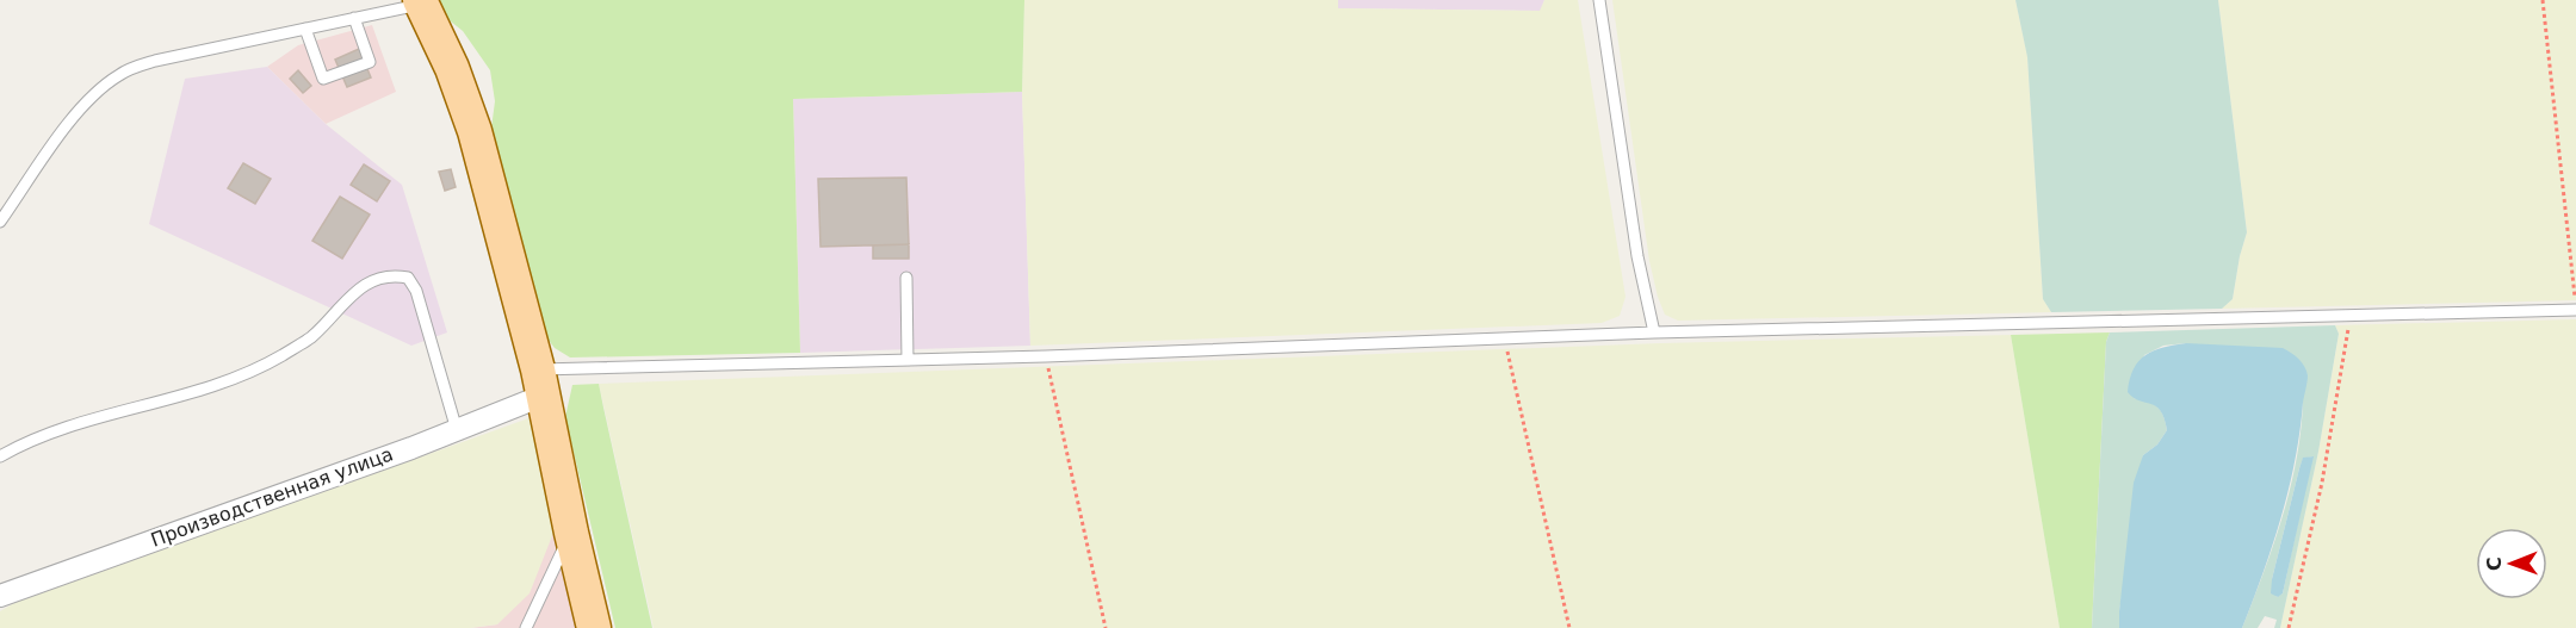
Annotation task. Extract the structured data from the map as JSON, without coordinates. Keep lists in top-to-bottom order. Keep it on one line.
{"streets":{"street":["Производственная улица"]},"north":"left"}
